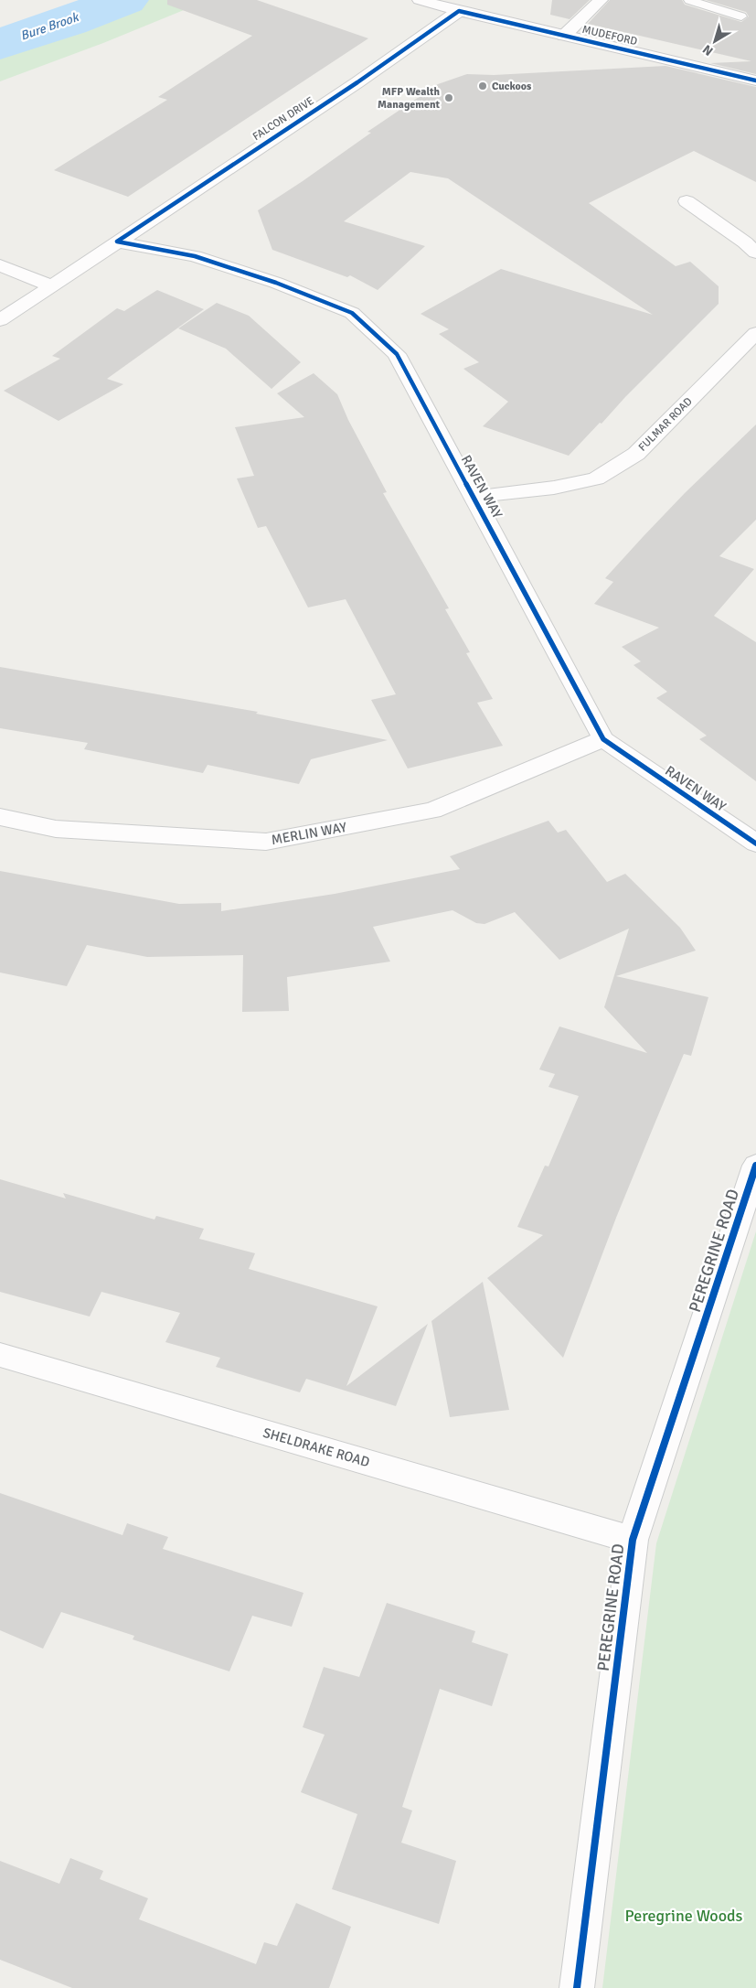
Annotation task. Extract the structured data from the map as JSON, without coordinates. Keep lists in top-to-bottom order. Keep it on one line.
{"streets":{"street":["MUDEFORD","FALCON DRIVE","FULMAR ROAD","RAVEN WAY","MERLIN WAY","PEREGRINE ROAD","SHELDRAKE ROAD"]},"crossings":[["MUDEFORD","FALCON DRIVE"],["FALCON DRIVE","RAVEN WAY"],["FULMAR ROAD","RAVEN WAY"],["RAVEN WAY","MERLIN WAY"],["PEREGRINE ROAD","SHELDRAKE ROAD"]],"water":["Bure Brook"],"parks":["Peregrine Woods"],"places":["Cuckoos","MFP Wealth Management"],"north":"bottom left"}
